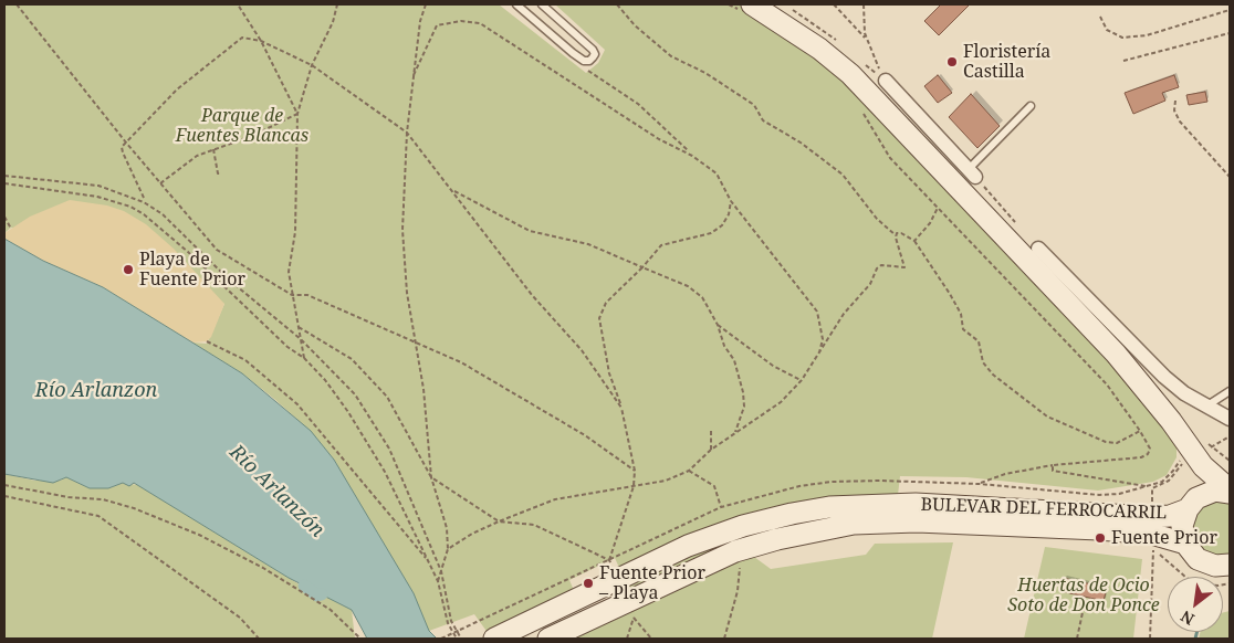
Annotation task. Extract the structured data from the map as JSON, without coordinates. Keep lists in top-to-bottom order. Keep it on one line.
{"streets":{"main road":["BULEVAR DEL FERROCARRIL"]},"water":["Río Arlanzon","Río Arlanzón"],"parks":["Parque de Fuentes Blancas","Huertas de Ocio Soto de Don Ponce"],"places":["Floristería Castilla","Playa de Fuente Prior","Fuente Prior","Fuente Prior – Playa"],"north":"bottom left"}
